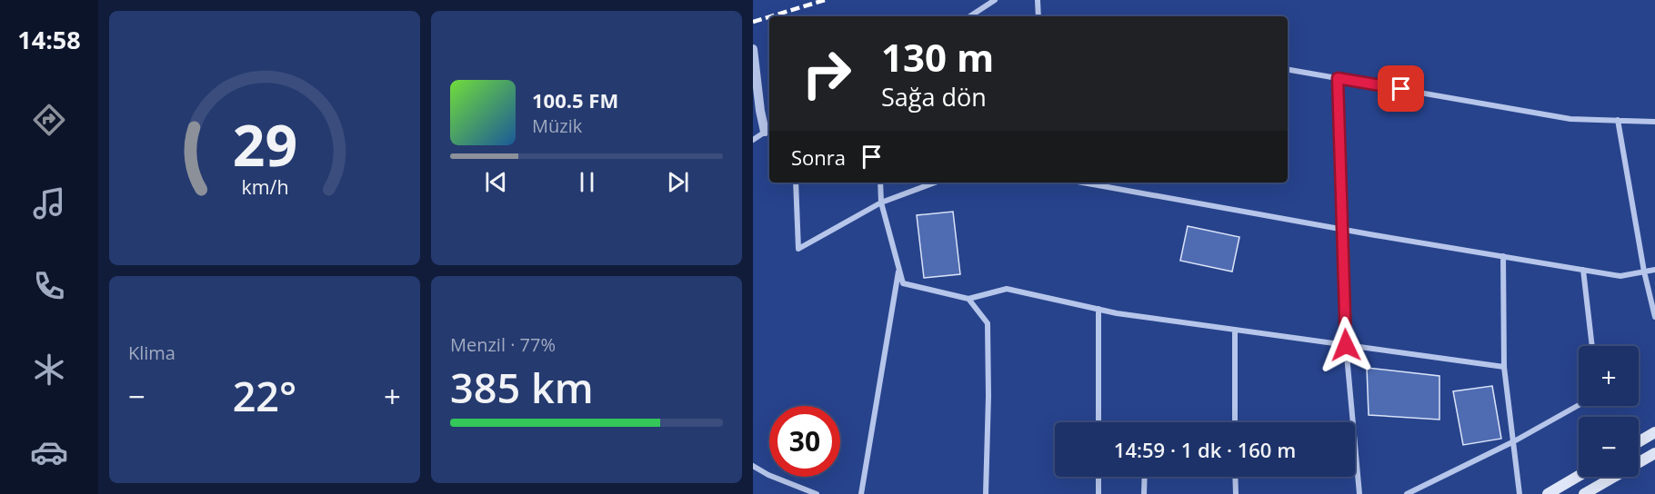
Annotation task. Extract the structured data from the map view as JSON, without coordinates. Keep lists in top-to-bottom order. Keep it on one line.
{"page":{"tabs":"14:58","turn":["130 m","Sağa dön"],"song":["100.5 FM","Müzik"],"then":"Sonra","tile":["Klima",["Menzil · 77%","385 km"]],"map_buttons":["+","−"],"heat":["−","22°","+"],"limit":"30","trip":"14:59 · 1 dk · 160 m","gauge":["29","km/h"]}}
